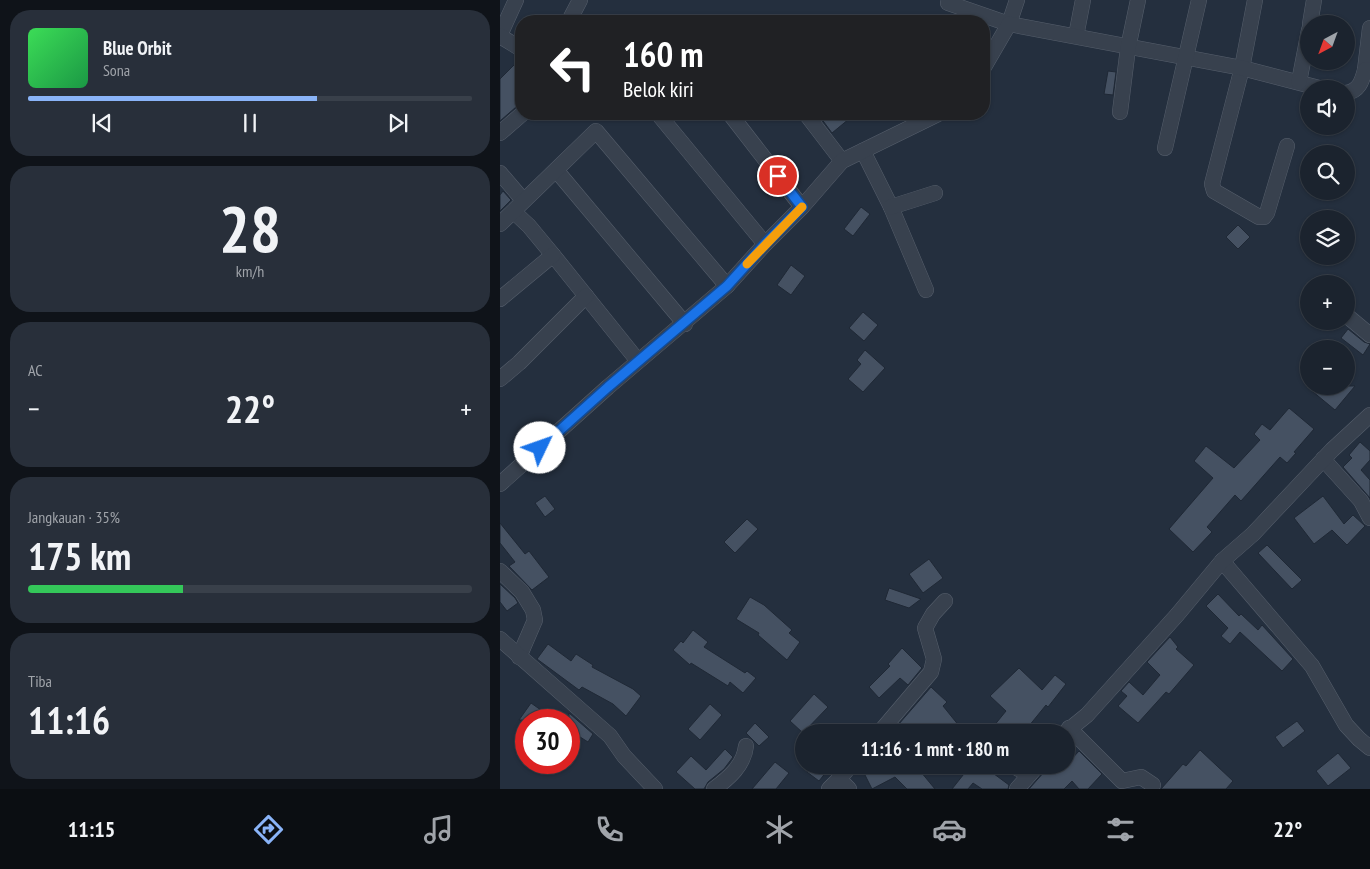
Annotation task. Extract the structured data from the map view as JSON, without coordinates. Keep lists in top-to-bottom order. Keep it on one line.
{"north":"bottom left","page":{"map_buttons":["+","−"],"turn":["160 m","Belok kiri"],"song":["Blue Orbit","Sona"],"tile":[["28","km/h"],"AC",["Jangkauan · 35%","175 km"],["Tiba","11:16"]],"heat":["−","22°","+"],"limit":"30","trip":"11:16 · 1 mnt · 180 m","tabs":["11:15","22°"]}}
